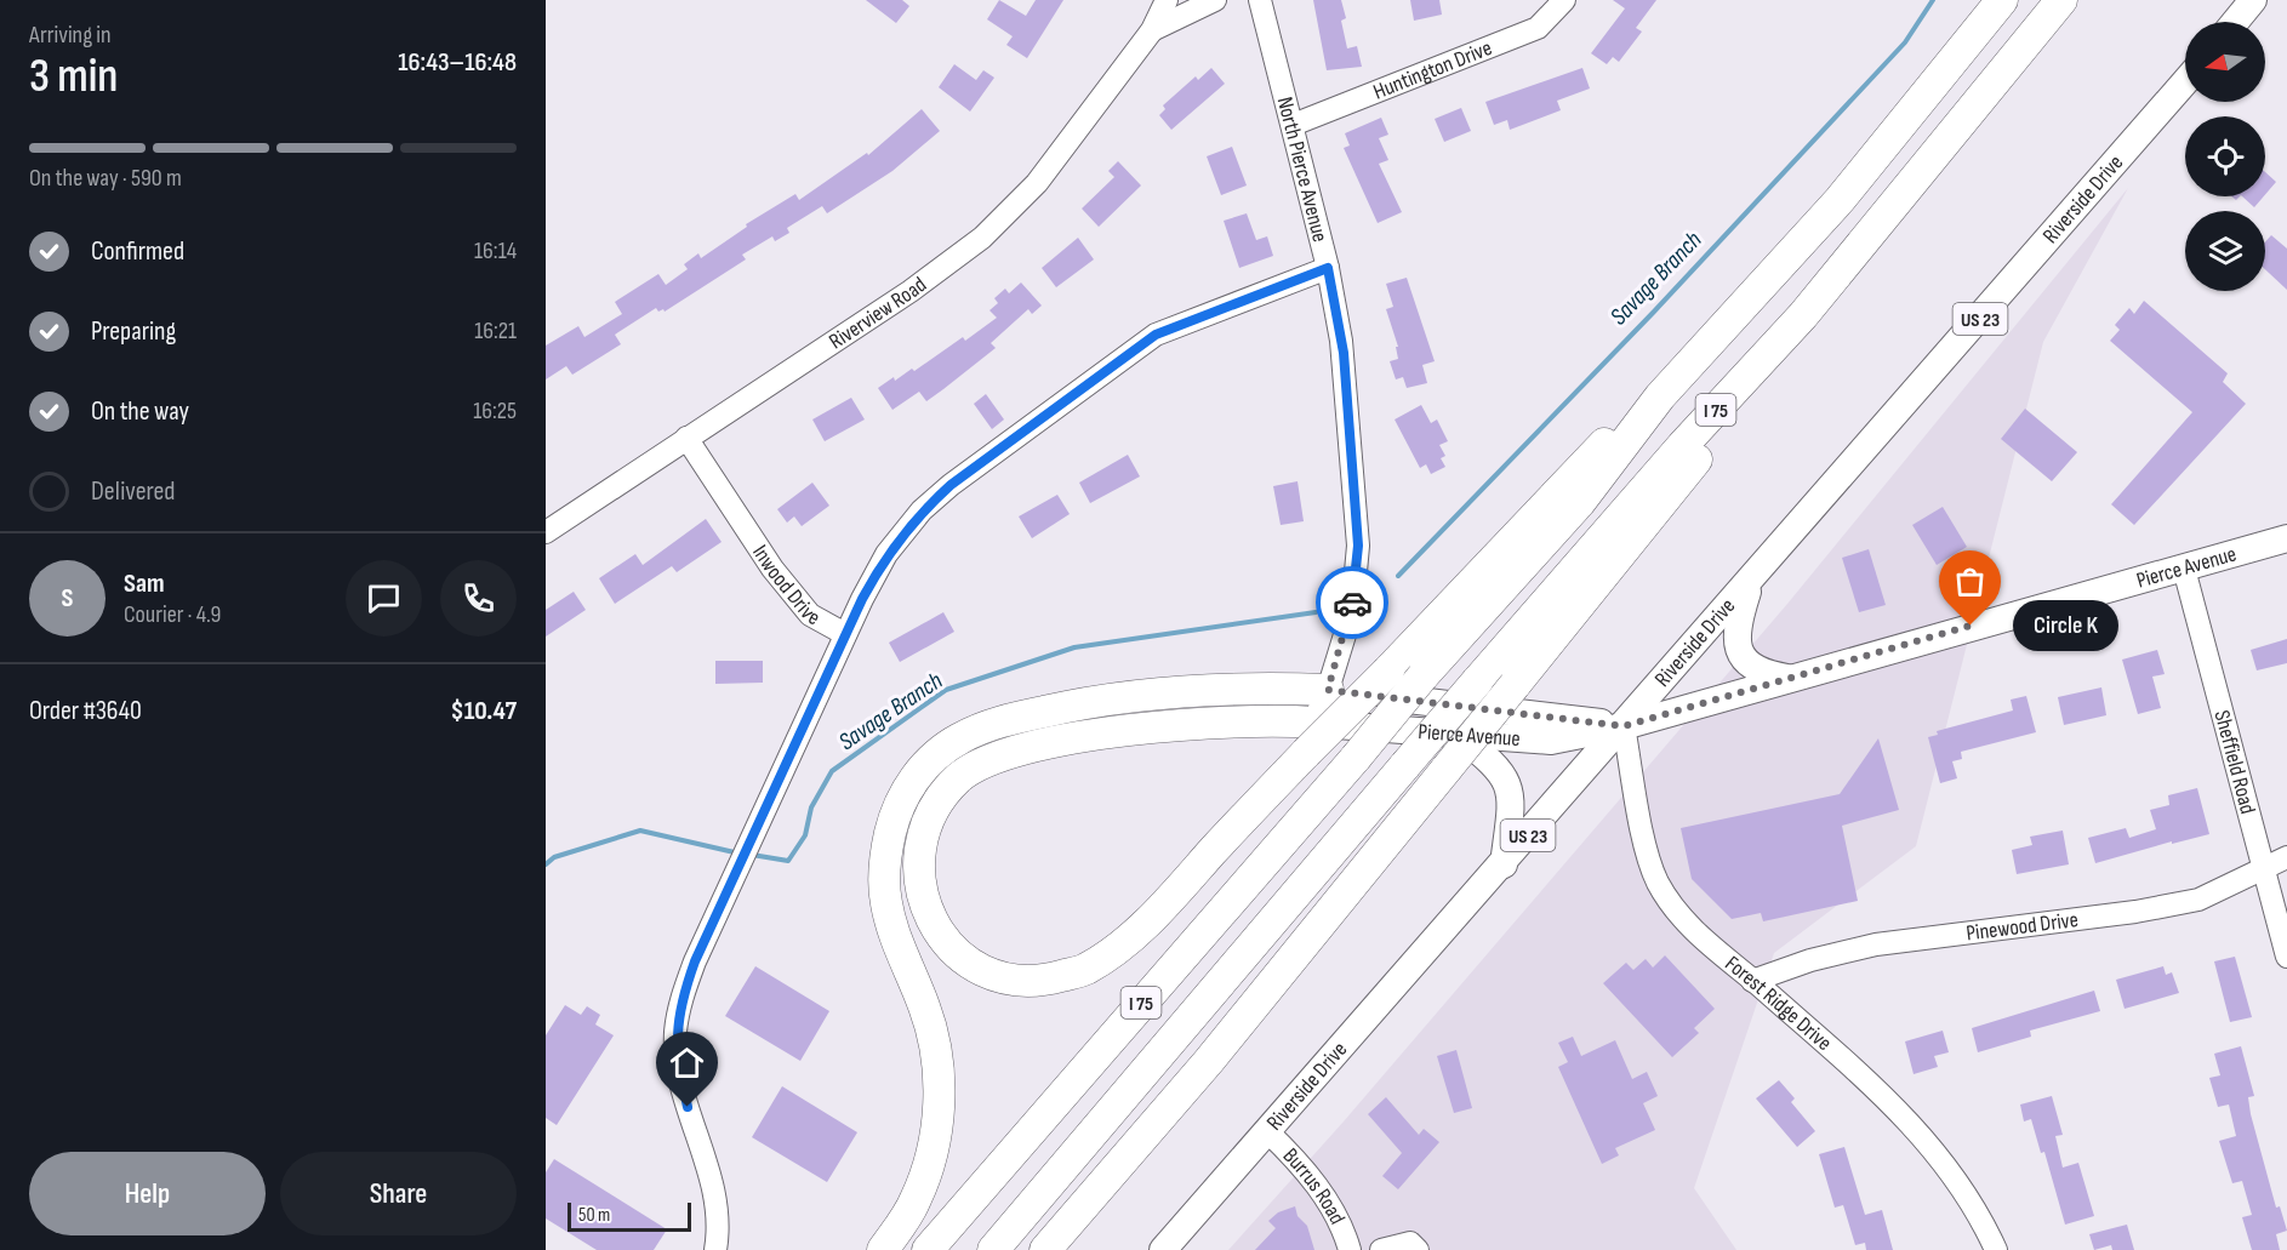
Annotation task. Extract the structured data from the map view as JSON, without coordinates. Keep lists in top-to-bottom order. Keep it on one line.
{"streets":{"highway":["I 75"],"main road":["Riverside Drive","US 23","Pierce Avenue"],"street":["Huntington Drive","North Pierce Avenue","Riverview Road","Inwood Drive","Sheffield Road","Pinewood Drive","Forest Ridge Drive","Burrus Road"]},"crossings":[["Huntington Drive","North Pierce Avenue"],["North Pierce Avenue","Pierce Avenue"],["North Pierce Avenue","Inwood Drive"],["Riverside Drive","Pierce Avenue"],["Riverside Drive","Forest Ridge Drive"],["Riverside Drive","Burrus Road"],["Riverview Road","Inwood Drive"],["Pierce Avenue","Sheffield Road"],["Pierce Avenue","Forest Ridge Drive"],["Sheffield Road","Pinewood Drive"],["Pinewood Drive","Forest Ridge Drive"]],"water":["Savage Branch"],"places":["Circle K"],"scale_bar":"50 m","north":"left","page":{"heading":["3 min","Arriving in","16:43–16:48"],"panel":["Sam","Courier · 4.9","Order #3640","$10.47"],"bar":"On the way · 590 m","list":[["Confirmed","16:14"],["Preparing","16:21"],["On the way","16:25"],"Delivered"],"round":"S","bubble":"Circle K","buttons":["Help","Share"],"scale":"50 m"}}
